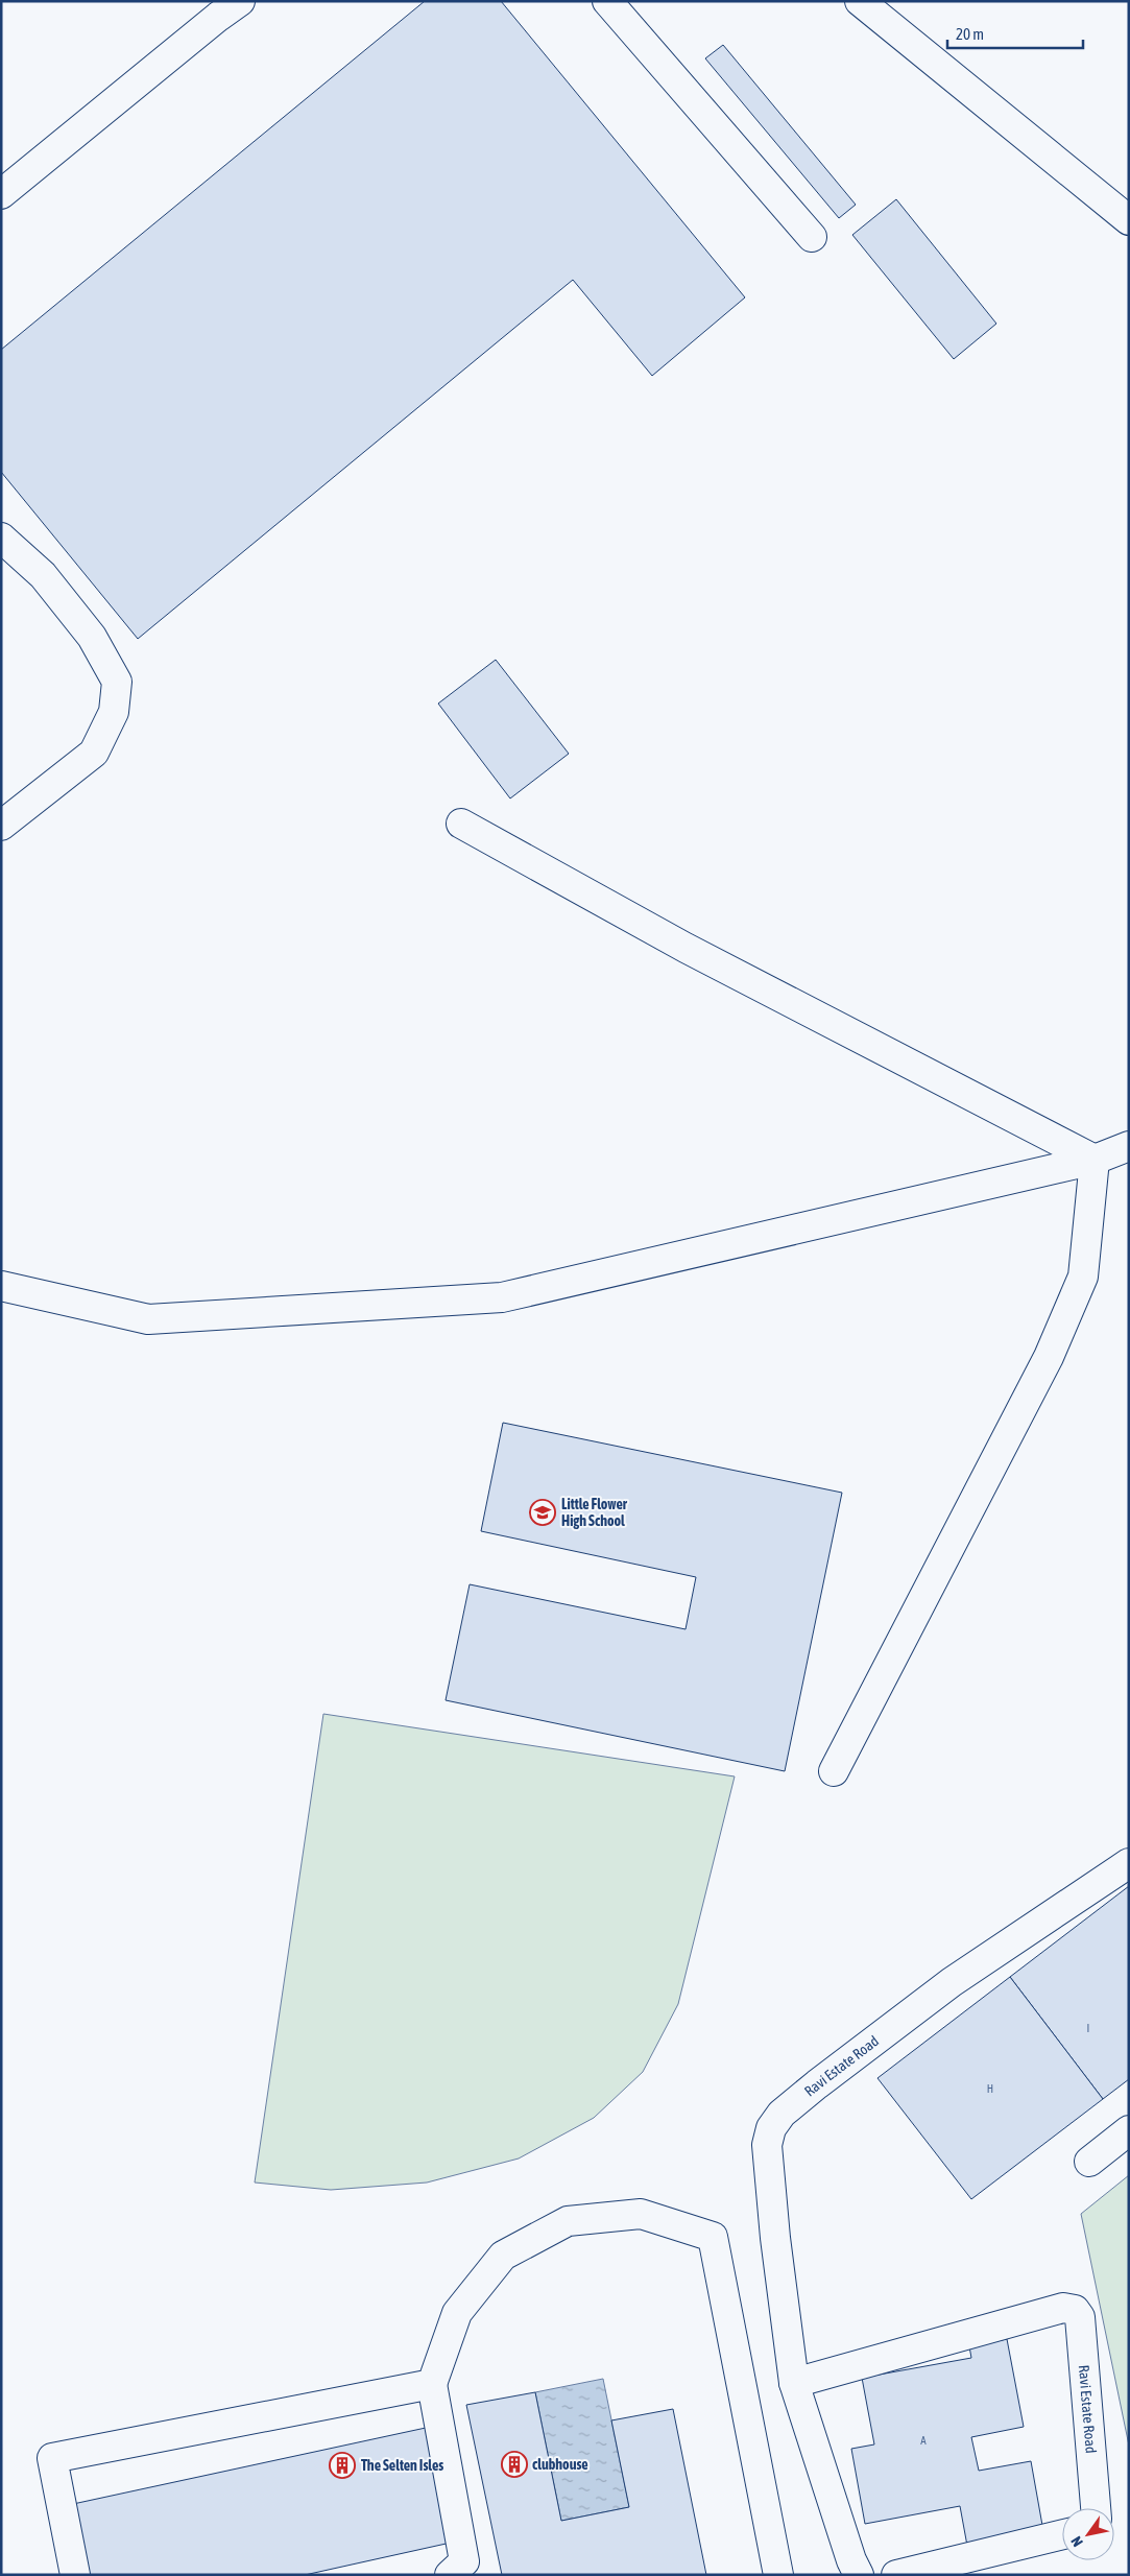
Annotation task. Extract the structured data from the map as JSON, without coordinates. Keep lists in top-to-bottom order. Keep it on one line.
{"streets":{"street":["Ravi Estate Road"]},"places":{"school or university":["Little Flower High School"],"building":["clubhouse","The Selten Isles"]},"house_numbers":["I","H","A"],"scale_bar":"20 m","north":"bottom left"}
